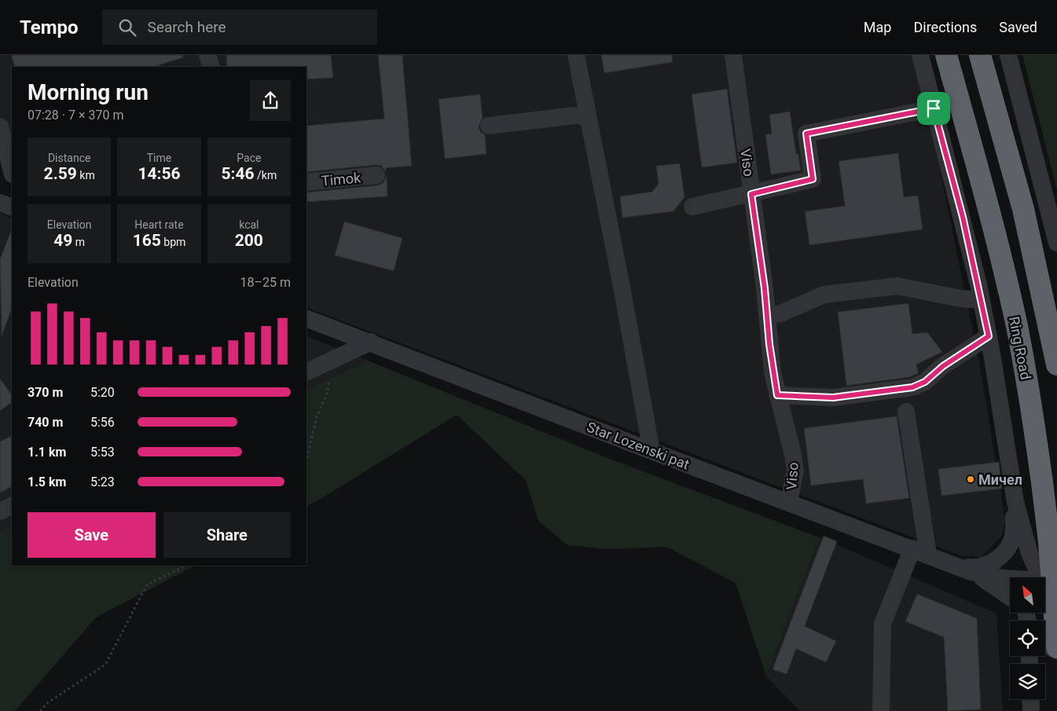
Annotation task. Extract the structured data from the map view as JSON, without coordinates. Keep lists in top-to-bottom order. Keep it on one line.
{"streets":{"highway":["Ring Road"],"street":["Viso","Timok","Star Lozenski pat"]},"crossings":[["Viso","Star Lozenski pat"]],"places":["Мичел"],"north":"top left","page":{"header":"Tempo","search":"Search here","nav":["Map","Directions","Saved"],"heading":["Morning run","07:28 · 7 × 370 m"],"stats":[["Distance","2.59 km"],["Time","14:56"],["Pace","5:46 /km"],["Elevation","49 m"],["Heart rate","165 bpm"],["kcal","200"]],"chart":["Elevation","18–25 m"],"list":[{"name":"370 m","note":"5:20"},{"name":"740 m","note":"5:56"},{"name":"1.1 km","note":"5:53"},{"name":"1.5 km","note":"5:23"}],"buttons":["Save","Share"]}}
